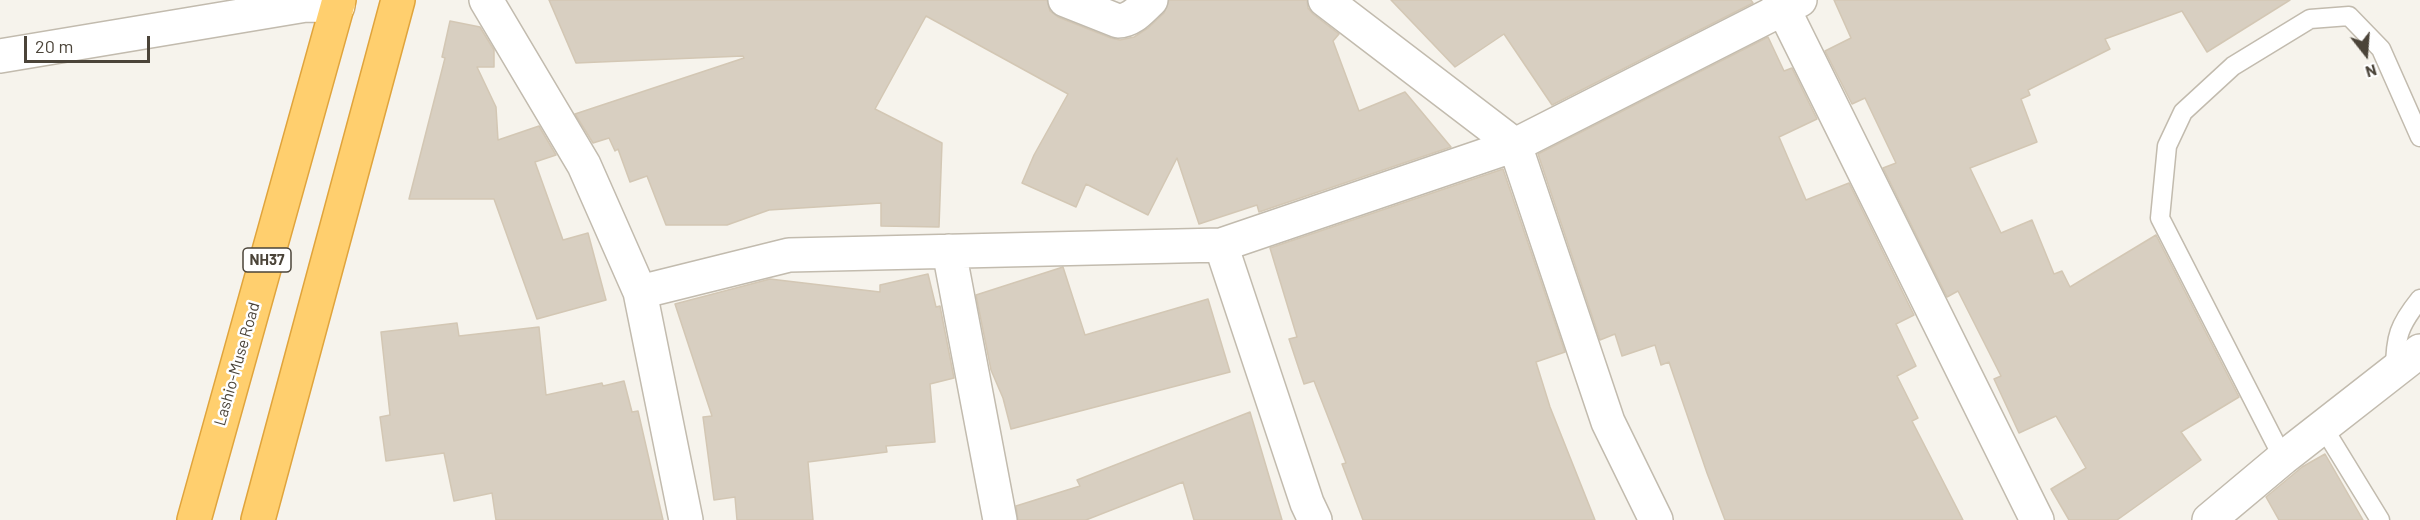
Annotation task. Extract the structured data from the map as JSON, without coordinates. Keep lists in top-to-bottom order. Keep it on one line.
{"streets":{"highway":["NH37","Lashio-Muse Road"]},"scale_bar":"20 m","north":"bottom"}
